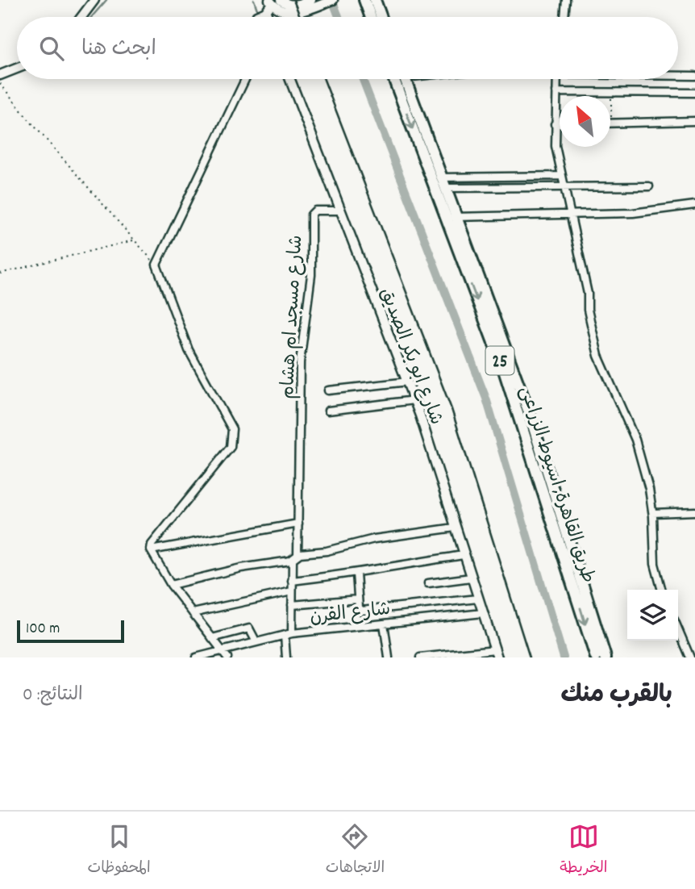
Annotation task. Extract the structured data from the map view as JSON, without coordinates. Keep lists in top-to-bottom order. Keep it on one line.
{"streets":{"highway":["25","طريق القاهرة, اسيوط الزراعى"],"street":["شارع مسجد ام هشام","شارع ابو بكر الصديق","شارع الفرن"]},"crossings":[["شارع مسجد ام هشام","شارع ابو بكر الصديق"],["شارع مسجد ام هشام","شارع الفرن"],["شارع ابو بكر الصديق","شارع الفرن"]],"scale_bar":"100 m","north":"top left","page":{"search":"ابحث هنا","scale":"100 m","heading":["بالقرب منك","النتائج: 0"],"nav":["الخريطة","الاتجاهات","المحفوظات"]}}
